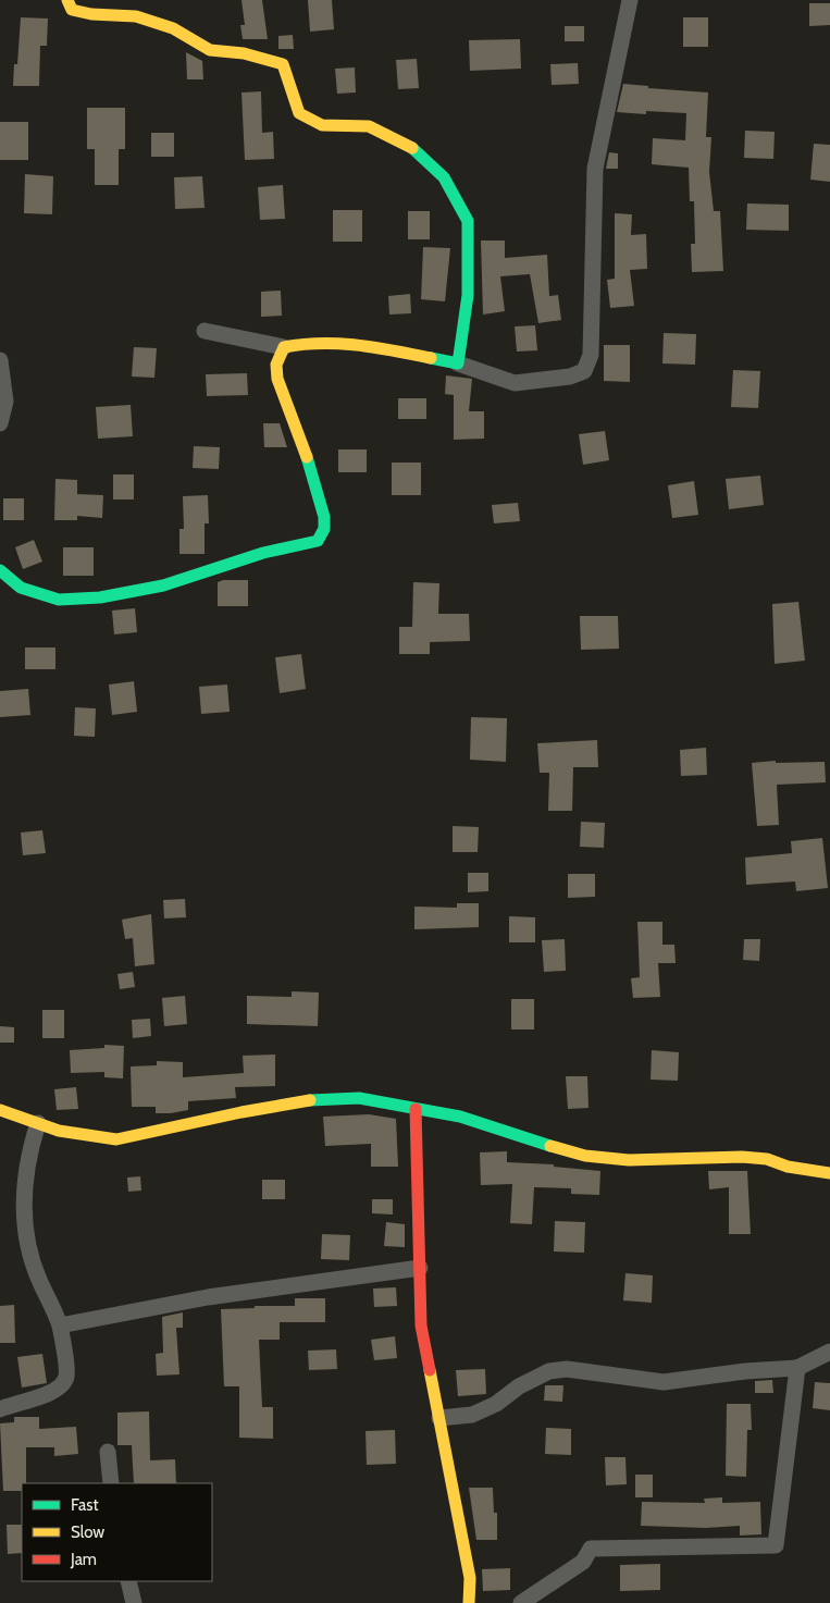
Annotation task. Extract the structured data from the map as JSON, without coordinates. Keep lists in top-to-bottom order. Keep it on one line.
{"legend":["Fast","Slow","Jam"]}
